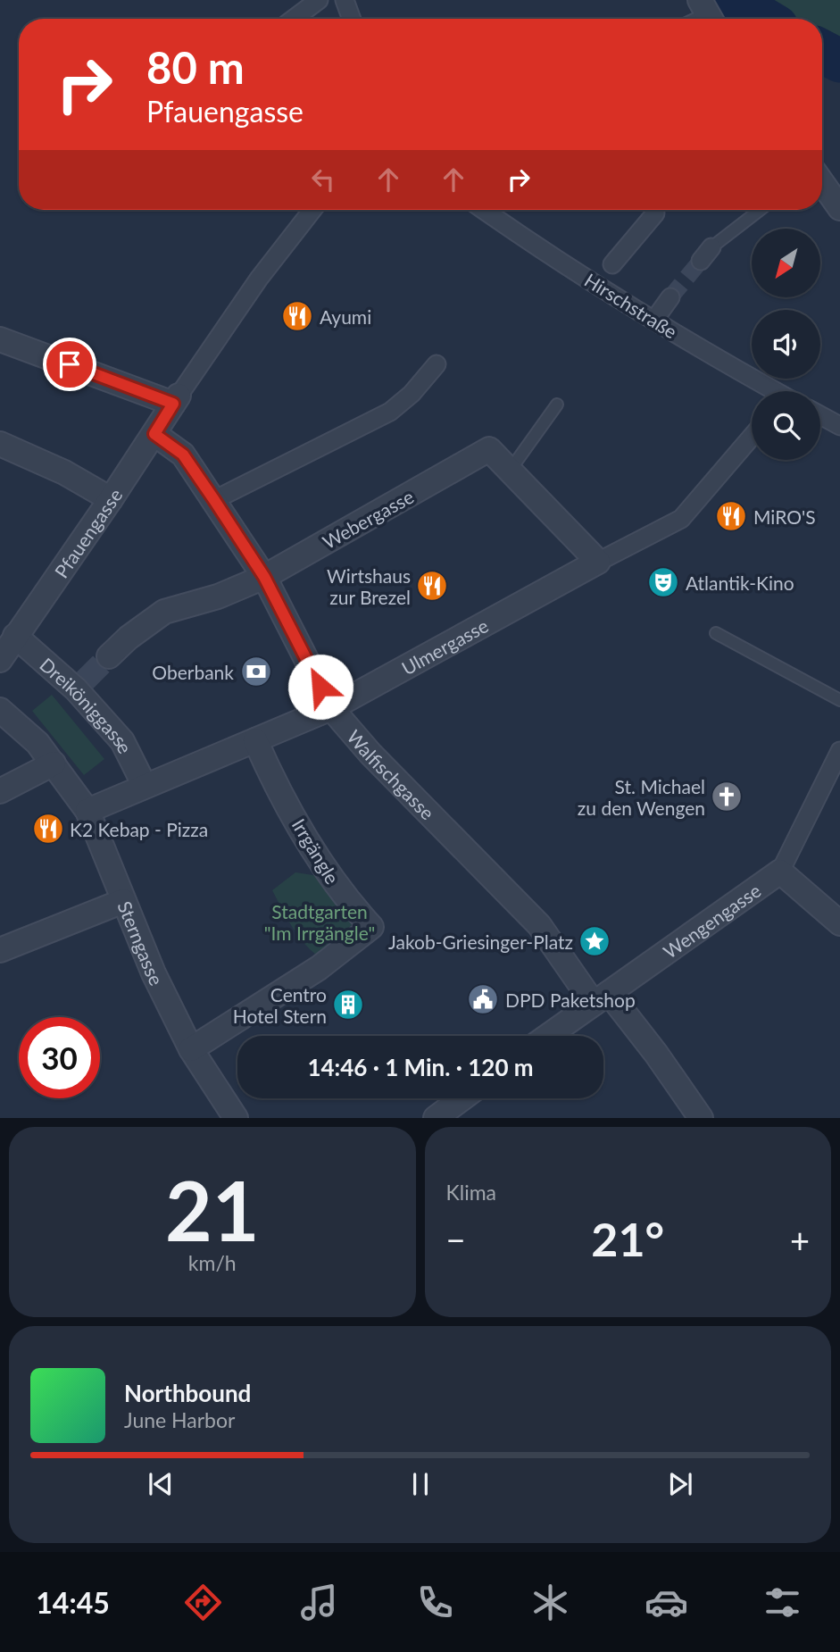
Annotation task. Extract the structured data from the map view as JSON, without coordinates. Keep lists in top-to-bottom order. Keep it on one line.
{"streets":{"street":["Hirschstraße","Webergasse","Pfauengasse","Ulmergasse","Dreiköniggasse","Walfischgasse","Irrgängle","Wengengasse","Sterngasse"]},"crossings":[["Webergasse","Ulmergasse"],["Webergasse","Walfischgasse"],["Pfauengasse","Dreiköniggasse"],["Pfauengasse","Walfischgasse"],["Ulmergasse","Dreiköniggasse"],["Ulmergasse","Walfischgasse"],["Ulmergasse","Irrgängle"],["Ulmergasse","Sterngasse"],["Walfischgasse","Wengengasse"],["Irrgängle","Sterngasse"]],"parks":["Stadtgarten \"Im Irrgängle\""],"places":{"restaurant":["Ayumi","MiRO'S","Wirtshaus zur Brezel","K2 Kebap - Pizza"],"theatre":["Atlantik-Kino"],"bank":["Oberbank"],"church":["St. Michael zu den Wengen"],"place":["Jakob-Griesinger-Platz"],"public building":["DPD Paketshop"],"building":["Centro Hotel Stern"]},"north":"bottom left","page":{"turn":["80 m","Pfauengasse"],"limit":"30","trip":"14:46 · 1 Min. · 120 m","tile":[["21","km/h"],"Klima"],"heat":["−","21°","+"],"song":["Northbound","June Harbor"],"tabs":"14:45"}}
